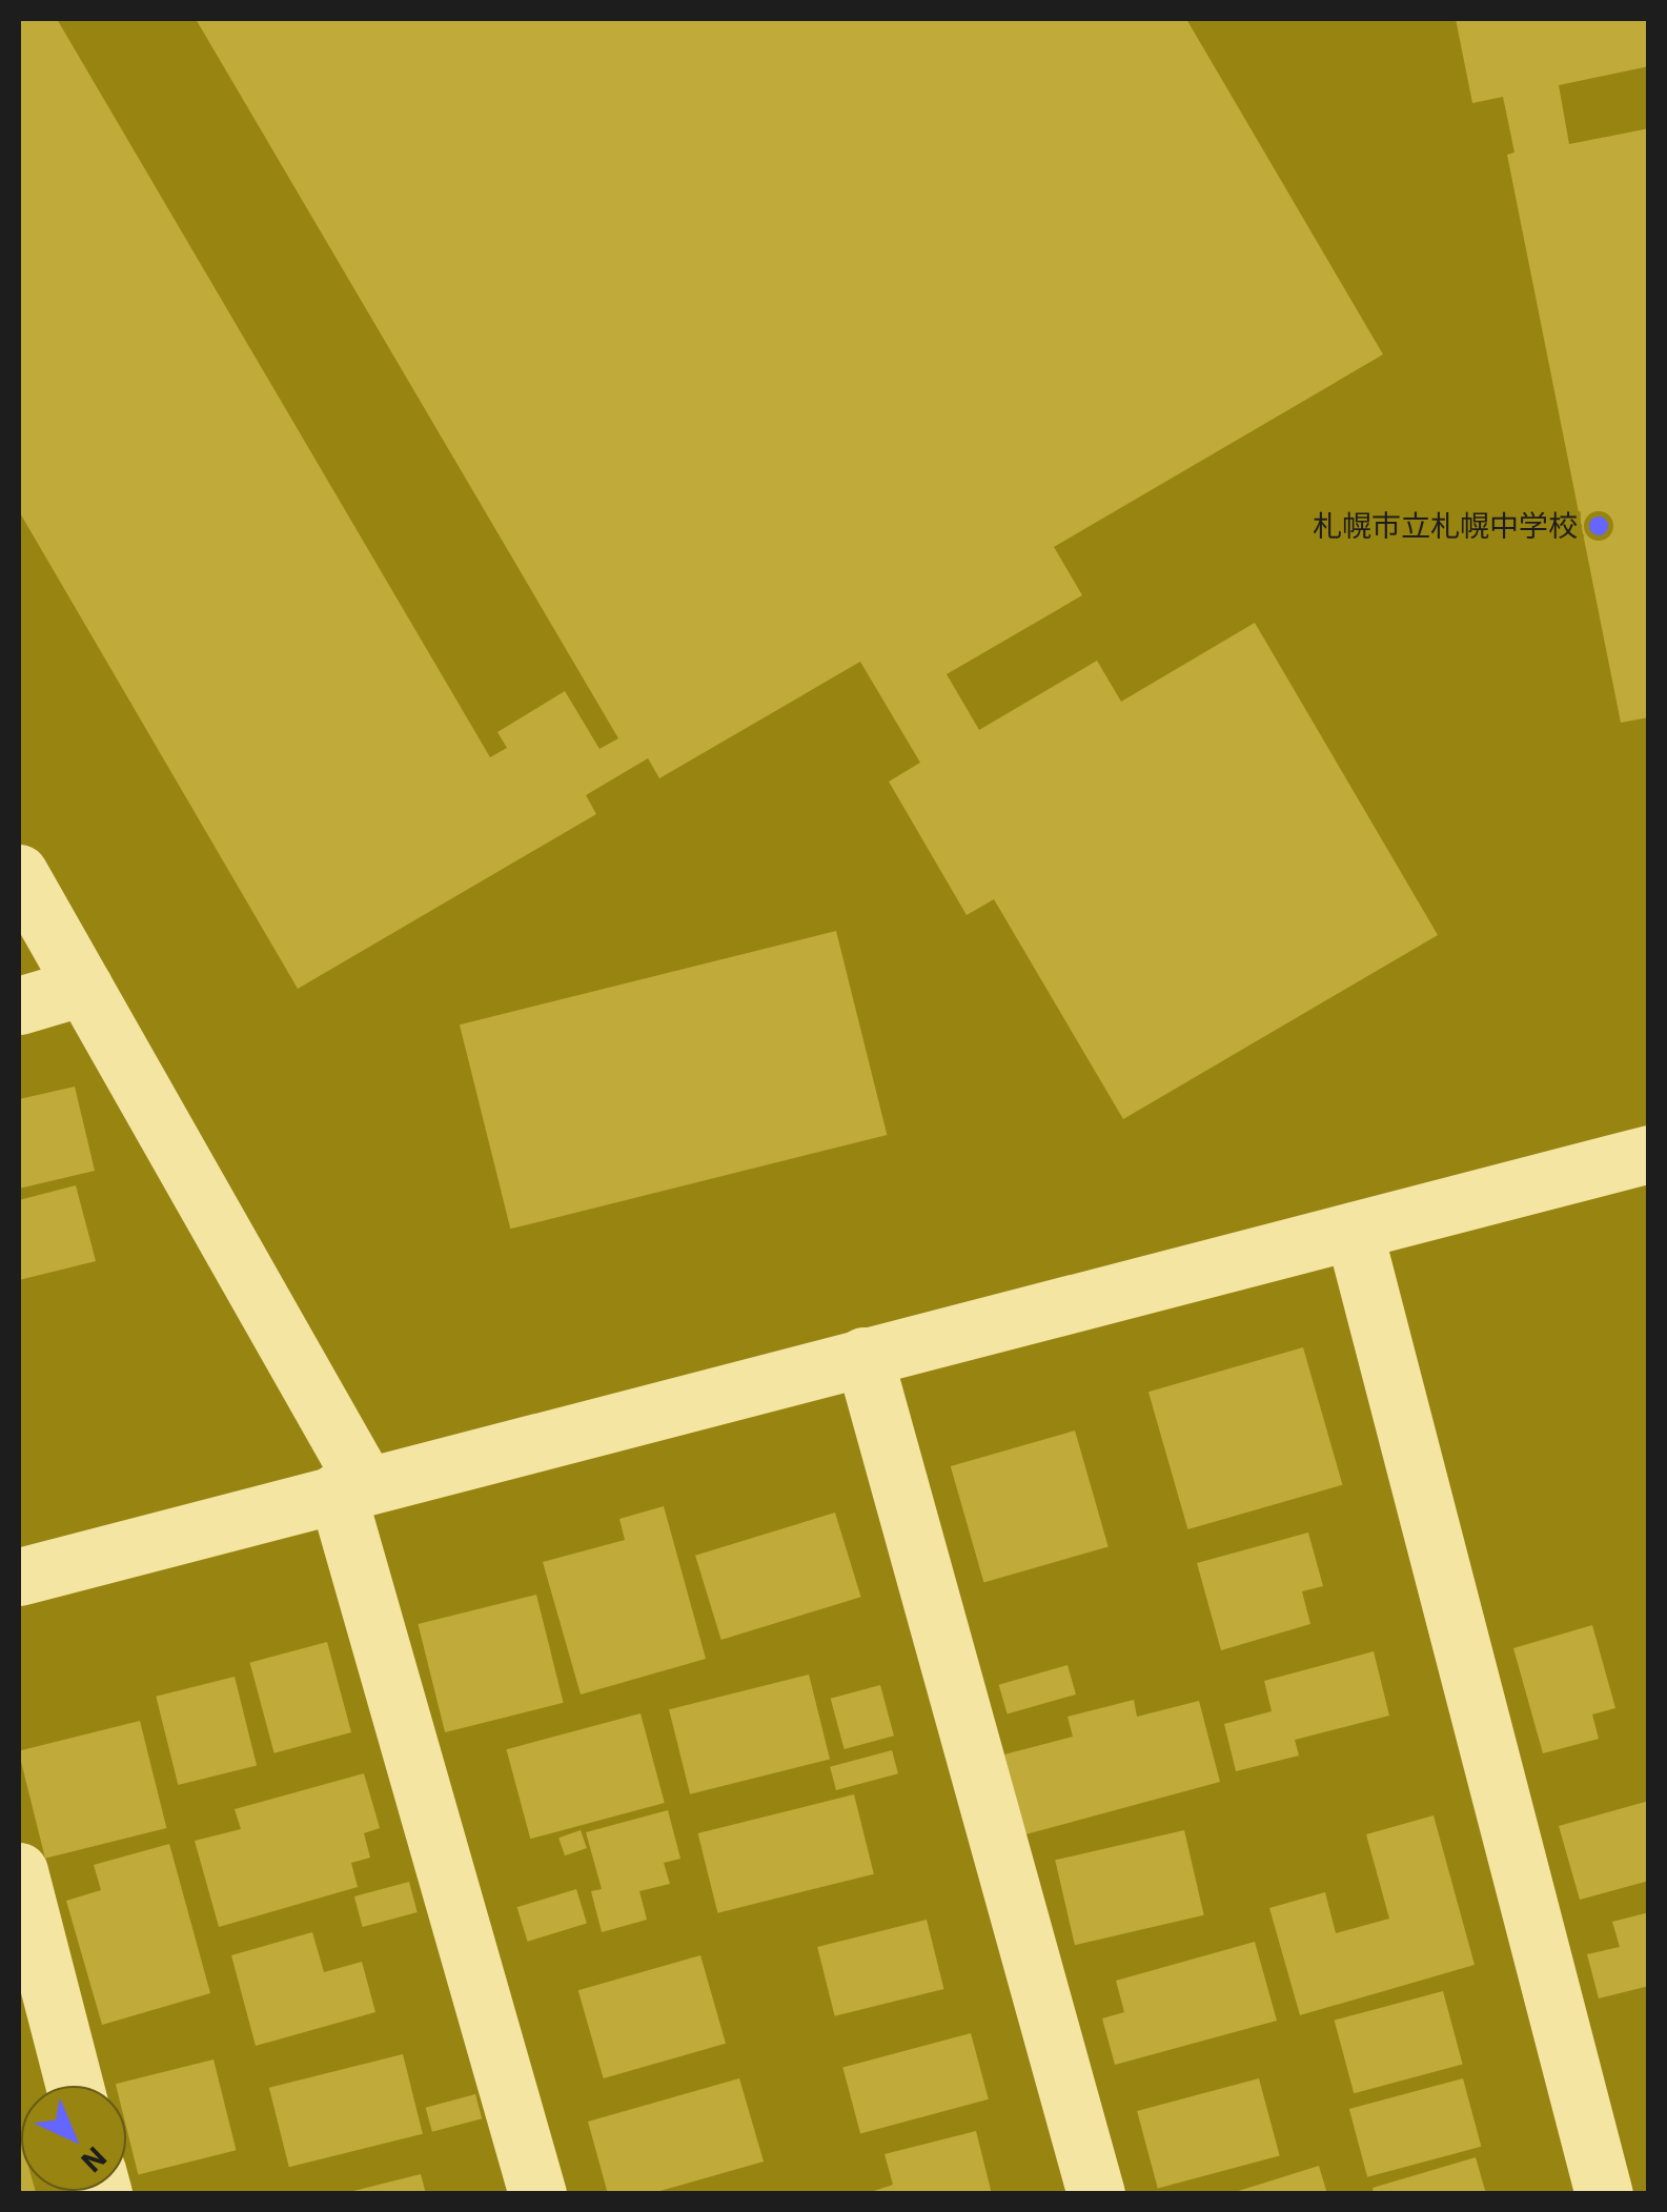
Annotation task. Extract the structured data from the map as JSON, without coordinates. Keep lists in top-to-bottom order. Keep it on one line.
{"places":["札幌市立札幌中学校"],"north":"bottom right"}
